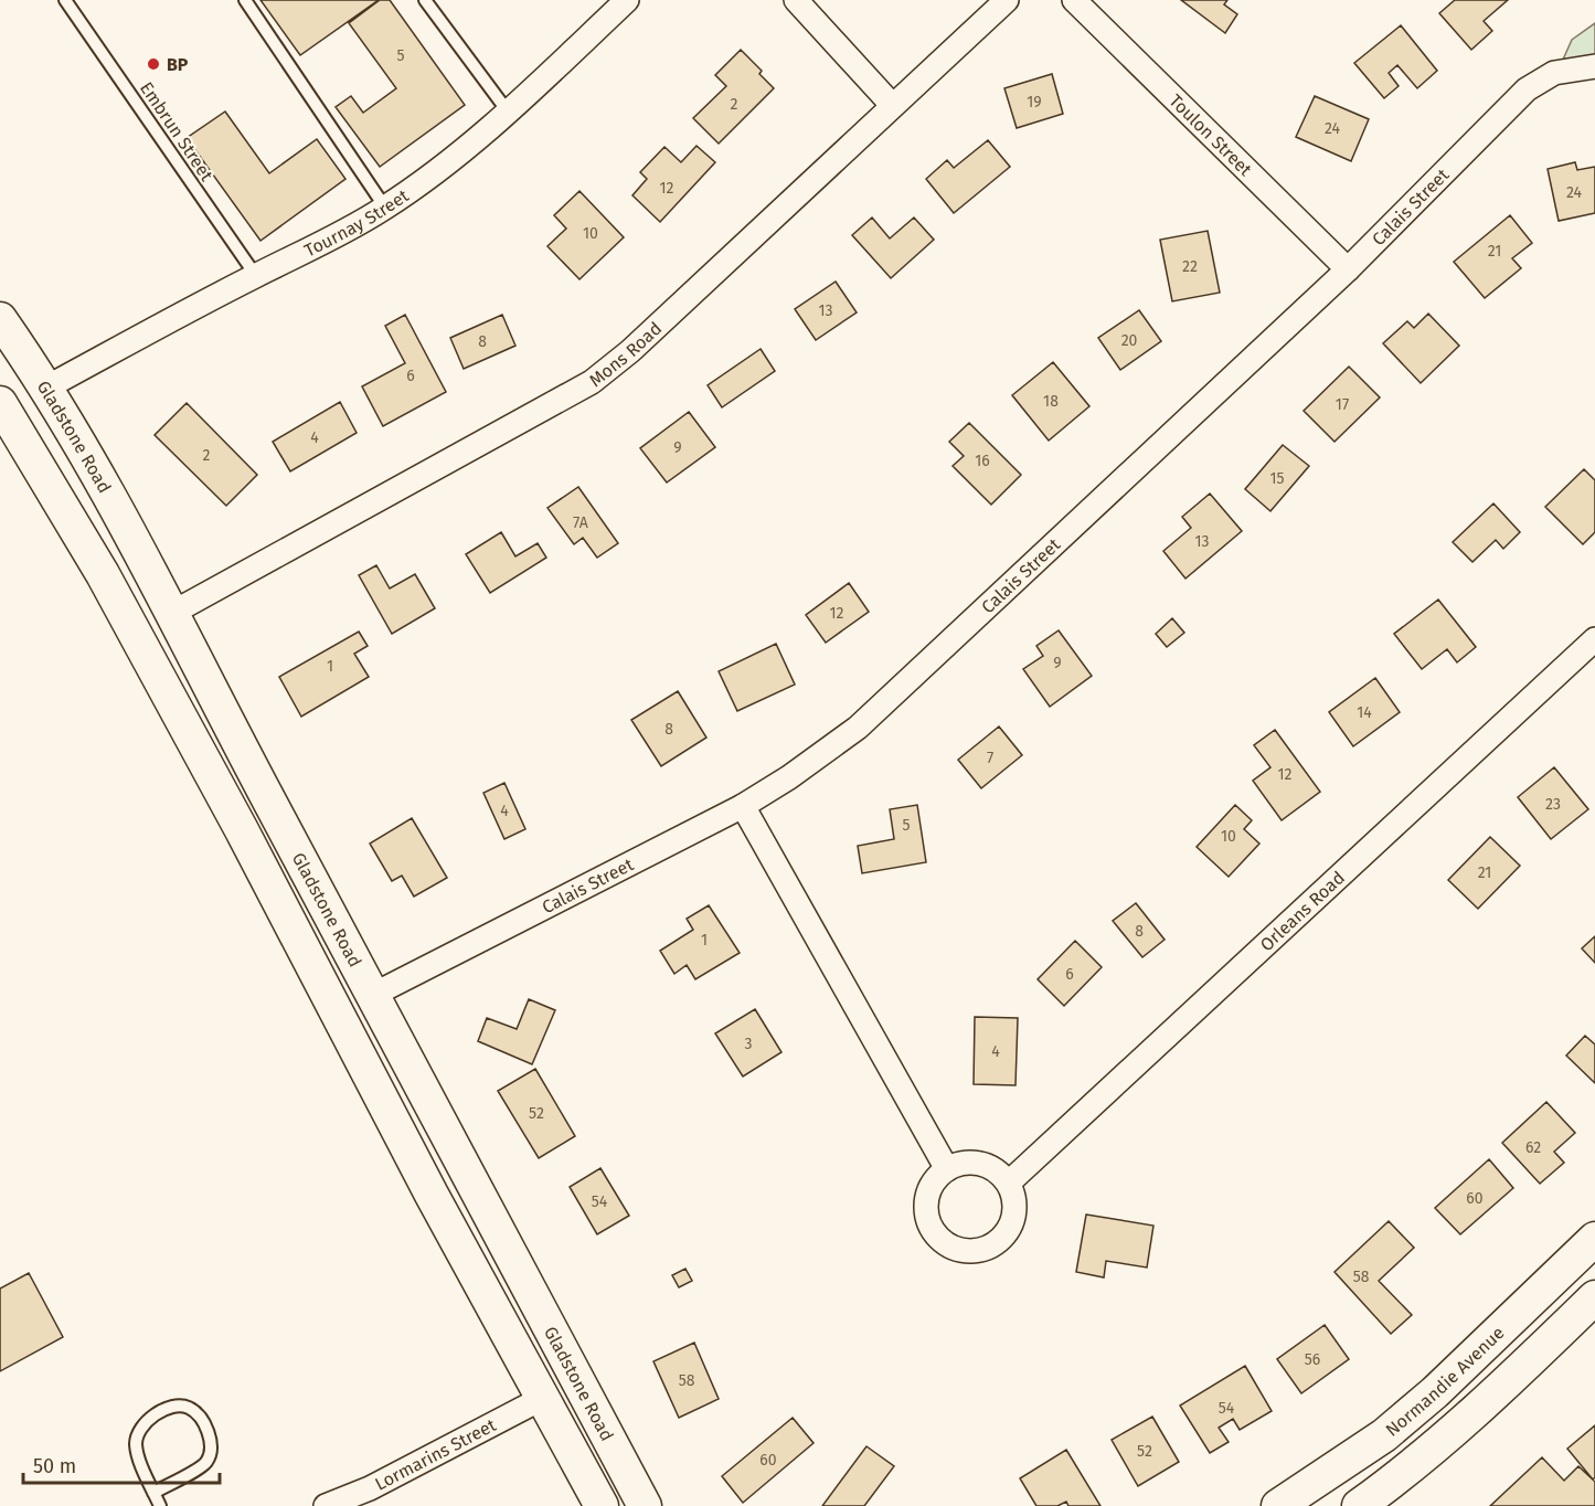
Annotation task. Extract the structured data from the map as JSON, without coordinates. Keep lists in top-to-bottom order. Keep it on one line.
{"streets":{"street":["Toulon Street","Calais Street","Tournay Street","Mons Road","Gladstone Road","Orleans Road","Normandie Avenue","Lormarins Street"],"lane":["Embrun Street"]},"crossings":[["Embrun Street","Tournay Street"],["Toulon Street","Calais Street"],["Calais Street","Gladstone Road"],["Tournay Street","Gladstone Road"],["Mons Road","Gladstone Road"]],"places":["BP"],"house_numbers":["5","19","2","24","12","24","10","21","22","13","20","8","6","18","17","4","9","2","16","15","7A","13","12","9","1","14","8","7","12","23","4","5","10","21","8","1","6","3","4","52","62","60","54","58","56","58","54","52","60"],"scale_bar":"50 m"}
